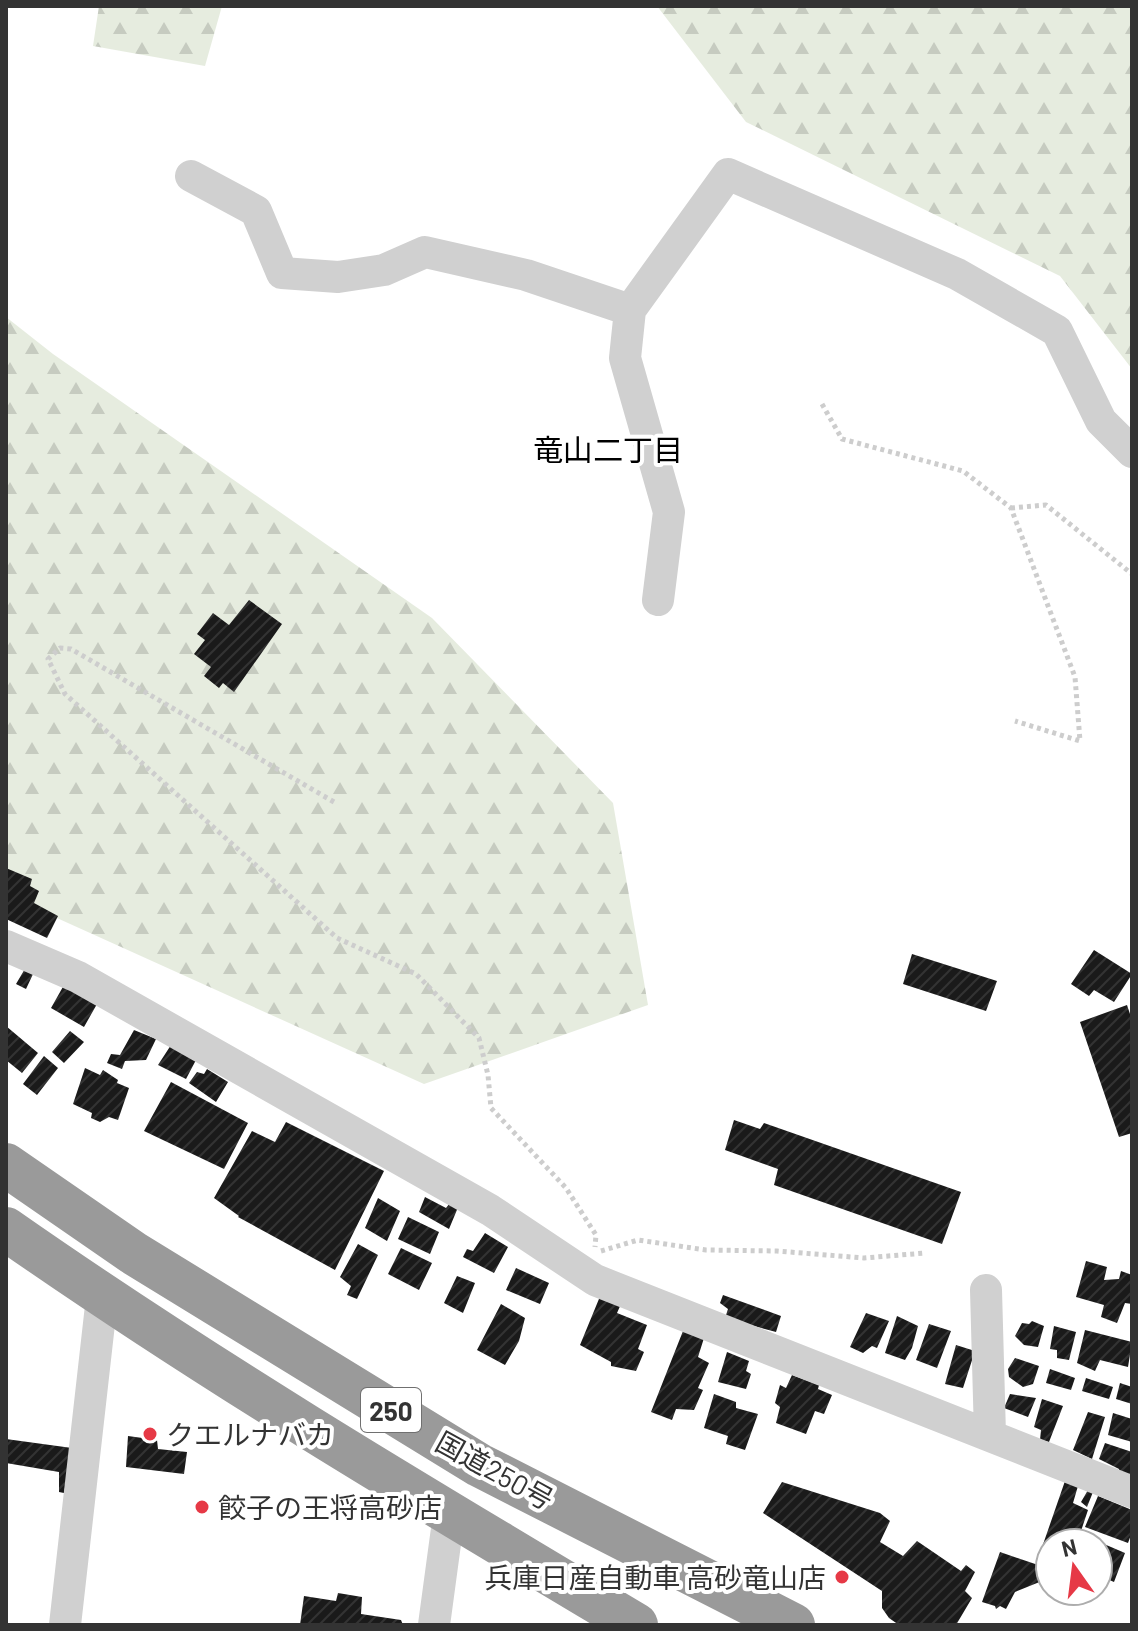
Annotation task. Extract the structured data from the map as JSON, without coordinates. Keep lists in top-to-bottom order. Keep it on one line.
{"streets":{"highway":["250","国道250号"]},"districts":["竜山二丁目"],"places":["クエルナバカ","餃子の王将高砂店","兵庫日産自動車 高砂竜山店"],"north":"top"}
